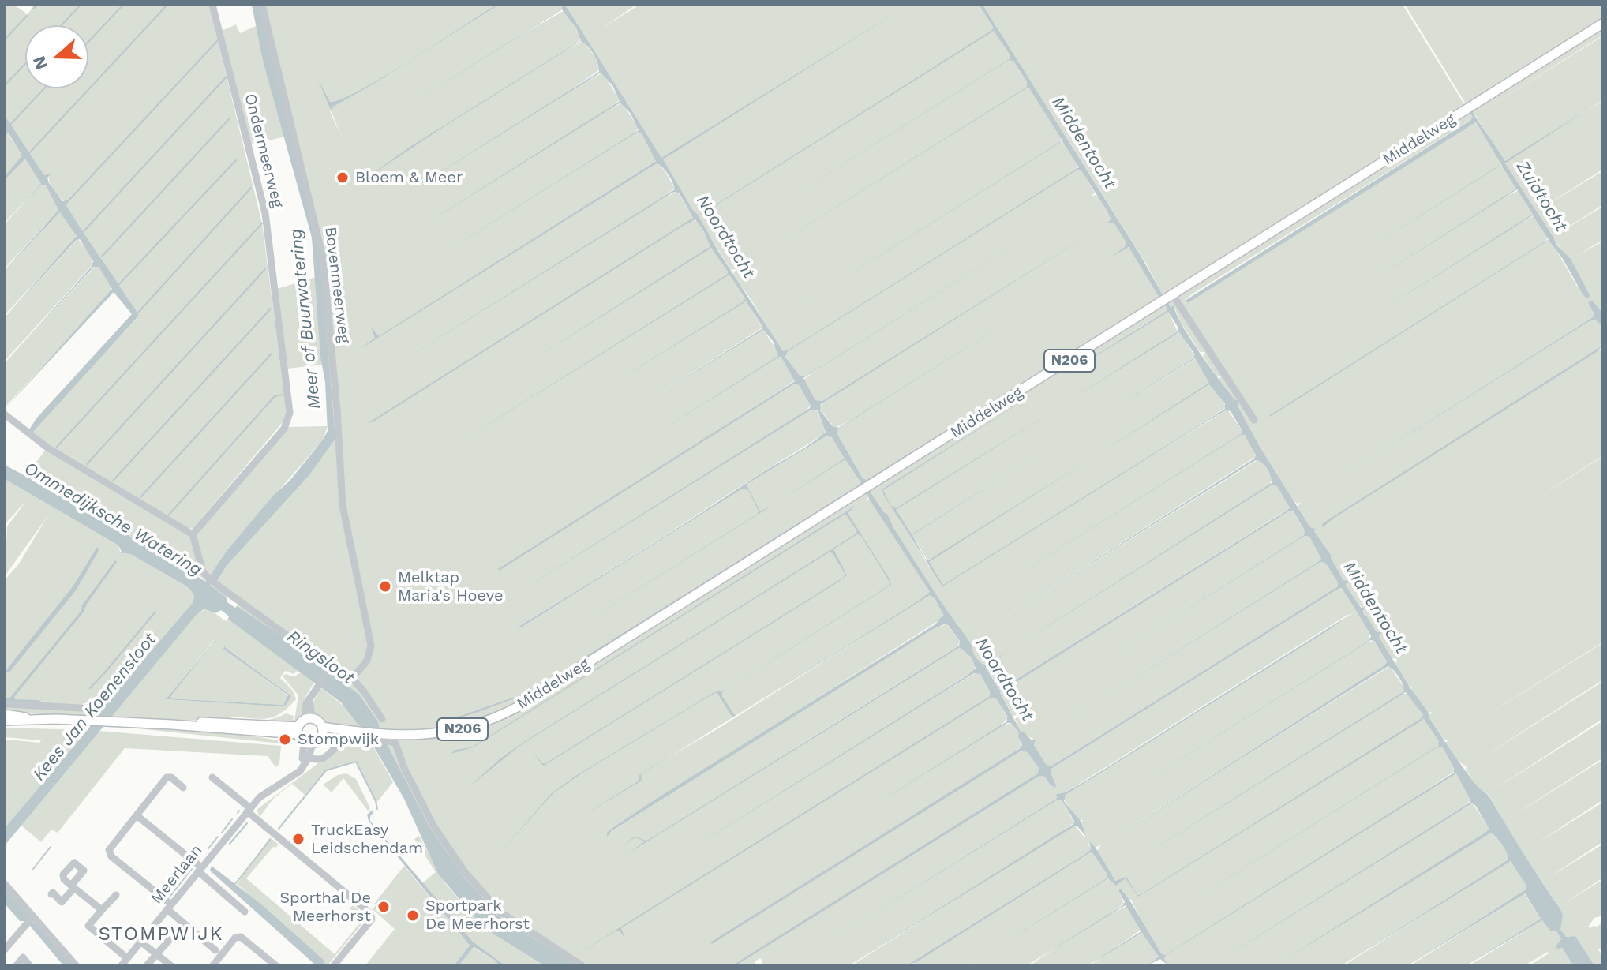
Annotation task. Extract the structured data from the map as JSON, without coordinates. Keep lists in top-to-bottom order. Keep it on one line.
{"streets":{"main road":["Middelweg","N206"],"street":["Ondermeerweg","Bovenmeerweg","Meerlaan"]},"districts":["STOMPWIJK"],"water":["Middentocht","Zuidtocht","Noordtocht","Meer of Buurwatering","Ommedijksche Watering","Ringsloot","Kees Jan Koenensloot"],"places":["Bloem & Meer","Melktap Maria's Hoeve","Stompwijk","TruckEasy Leidschendam","Sporthal De Meerhorst","Sportpark De Meerhorst"],"north":"left"}
